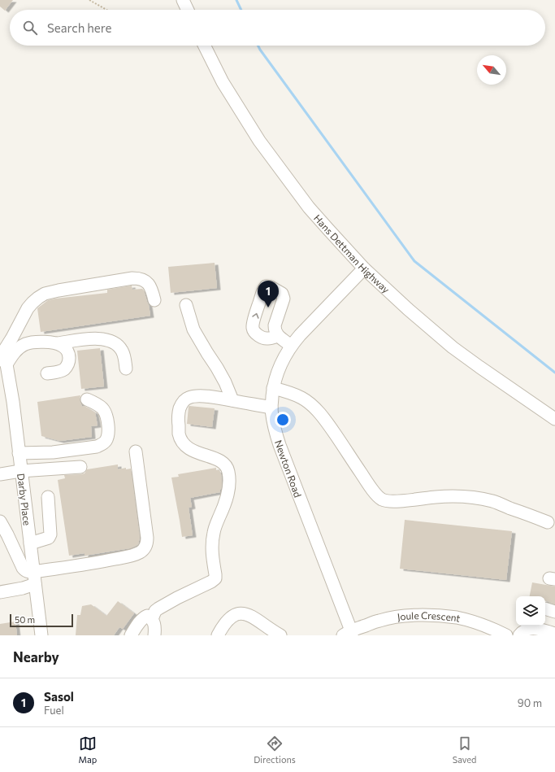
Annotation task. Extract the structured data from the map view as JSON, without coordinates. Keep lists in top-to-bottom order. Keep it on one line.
{"streets":{"street":["Hans Dettman Highway","Newton Road","Darby Place","Joule Crescent"]},"crossings":[["Hans Dettman Highway","Newton Road"],["Newton Road","Joule Crescent"]],"scale_bar":"50 m","north":"top left","page":{"search":"Search here","pins":"1","scale":"50 m","heading":"Nearby","list":[{"mark":"1","name":"Sasol","note":"Fuel","value":"90 m"}],"nav":["Map","Directions","Saved"]}}
